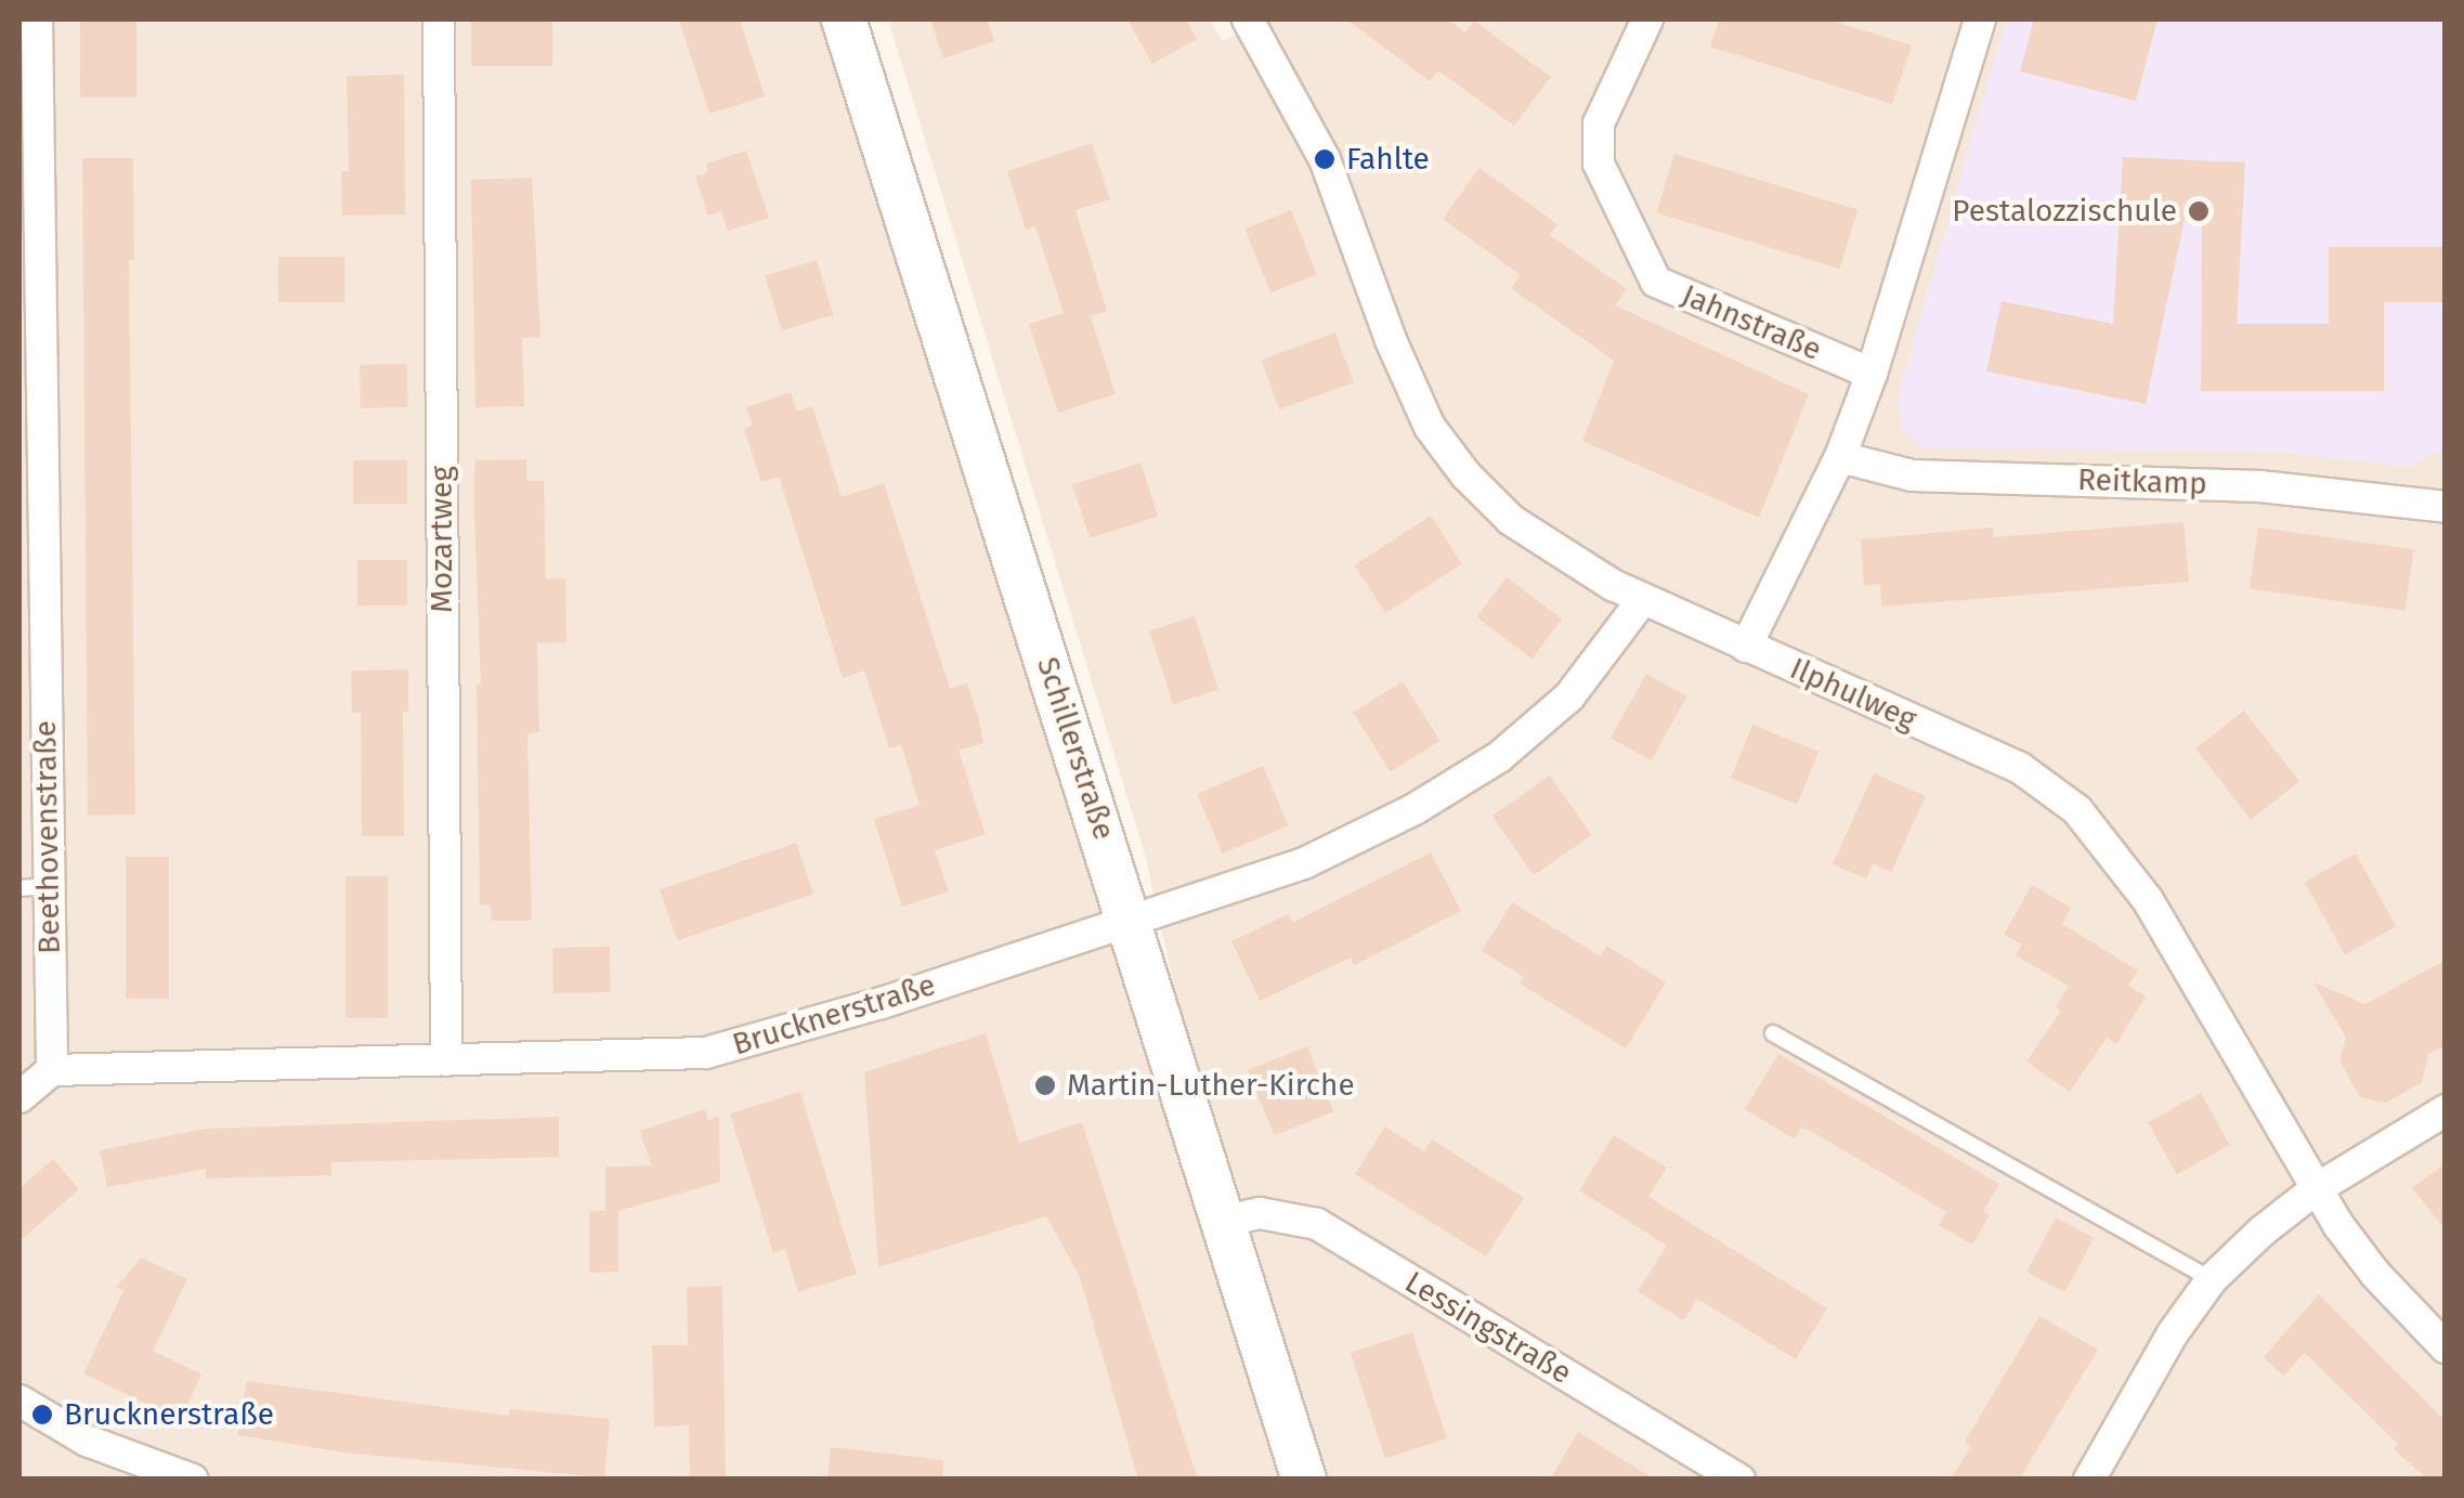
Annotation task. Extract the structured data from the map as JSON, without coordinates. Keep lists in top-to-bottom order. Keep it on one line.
{"streets":{"main road":["Schillerstraße"],"street":["Jahnstraße","Reitkamp","Mozartweg","Ilphulweg","Beethovenstraße","Brucknerstraße","Lessingstraße"]},"crossings":[["Mozartweg","Brucknerstraße"],["Ilphulweg","Brucknerstraße"],["Schillerstraße","Brucknerstraße"],["Schillerstraße","Lessingstraße"],["Beethovenstraße","Brucknerstraße"]],"places":["Fahlte","Pestalozzischule","Martin-Luther-Kirche","Brucknerstraße"]}
